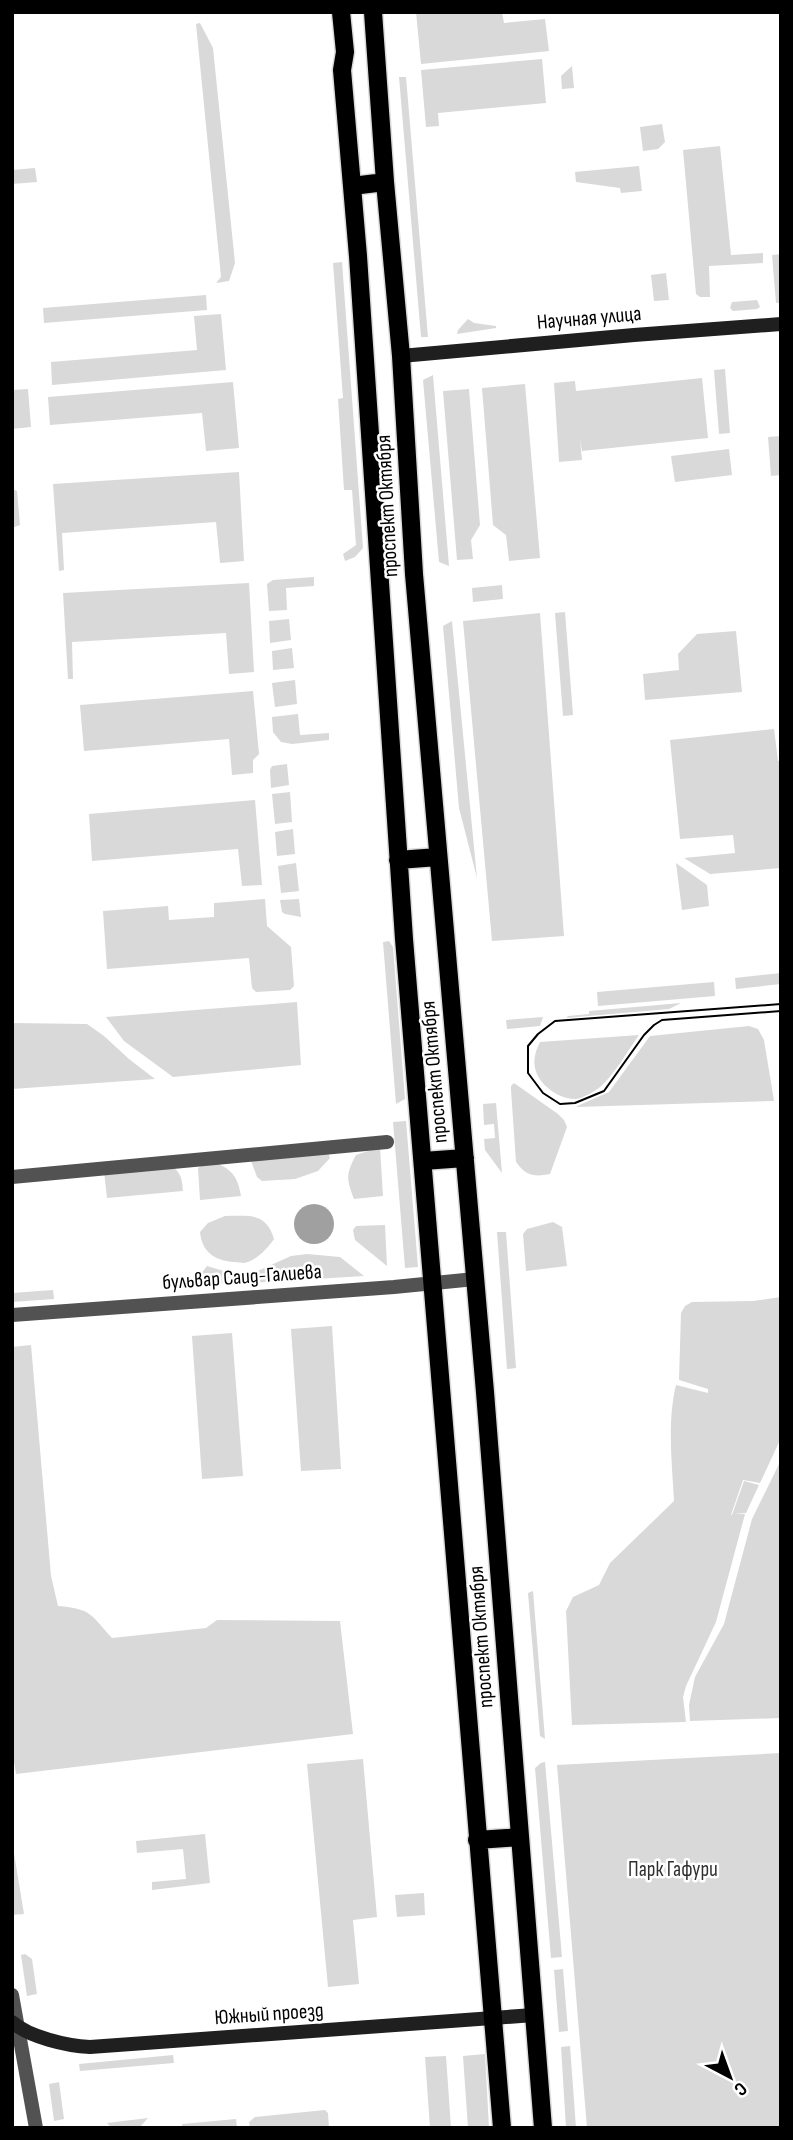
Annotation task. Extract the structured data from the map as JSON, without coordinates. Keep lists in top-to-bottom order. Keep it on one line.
{"streets":{"main road":["проспект Октября"],"street":["Научная улица","бульвар Саид-Галиева","Южный проезд"]},"crossings":[["Научная улица","проспект Октября"],["проспект Октября","бульвар Саид-Галиева"],["проспект Октября","Южный проезд"]],"parks":["Парк Гафури"],"north":"bottom right"}
